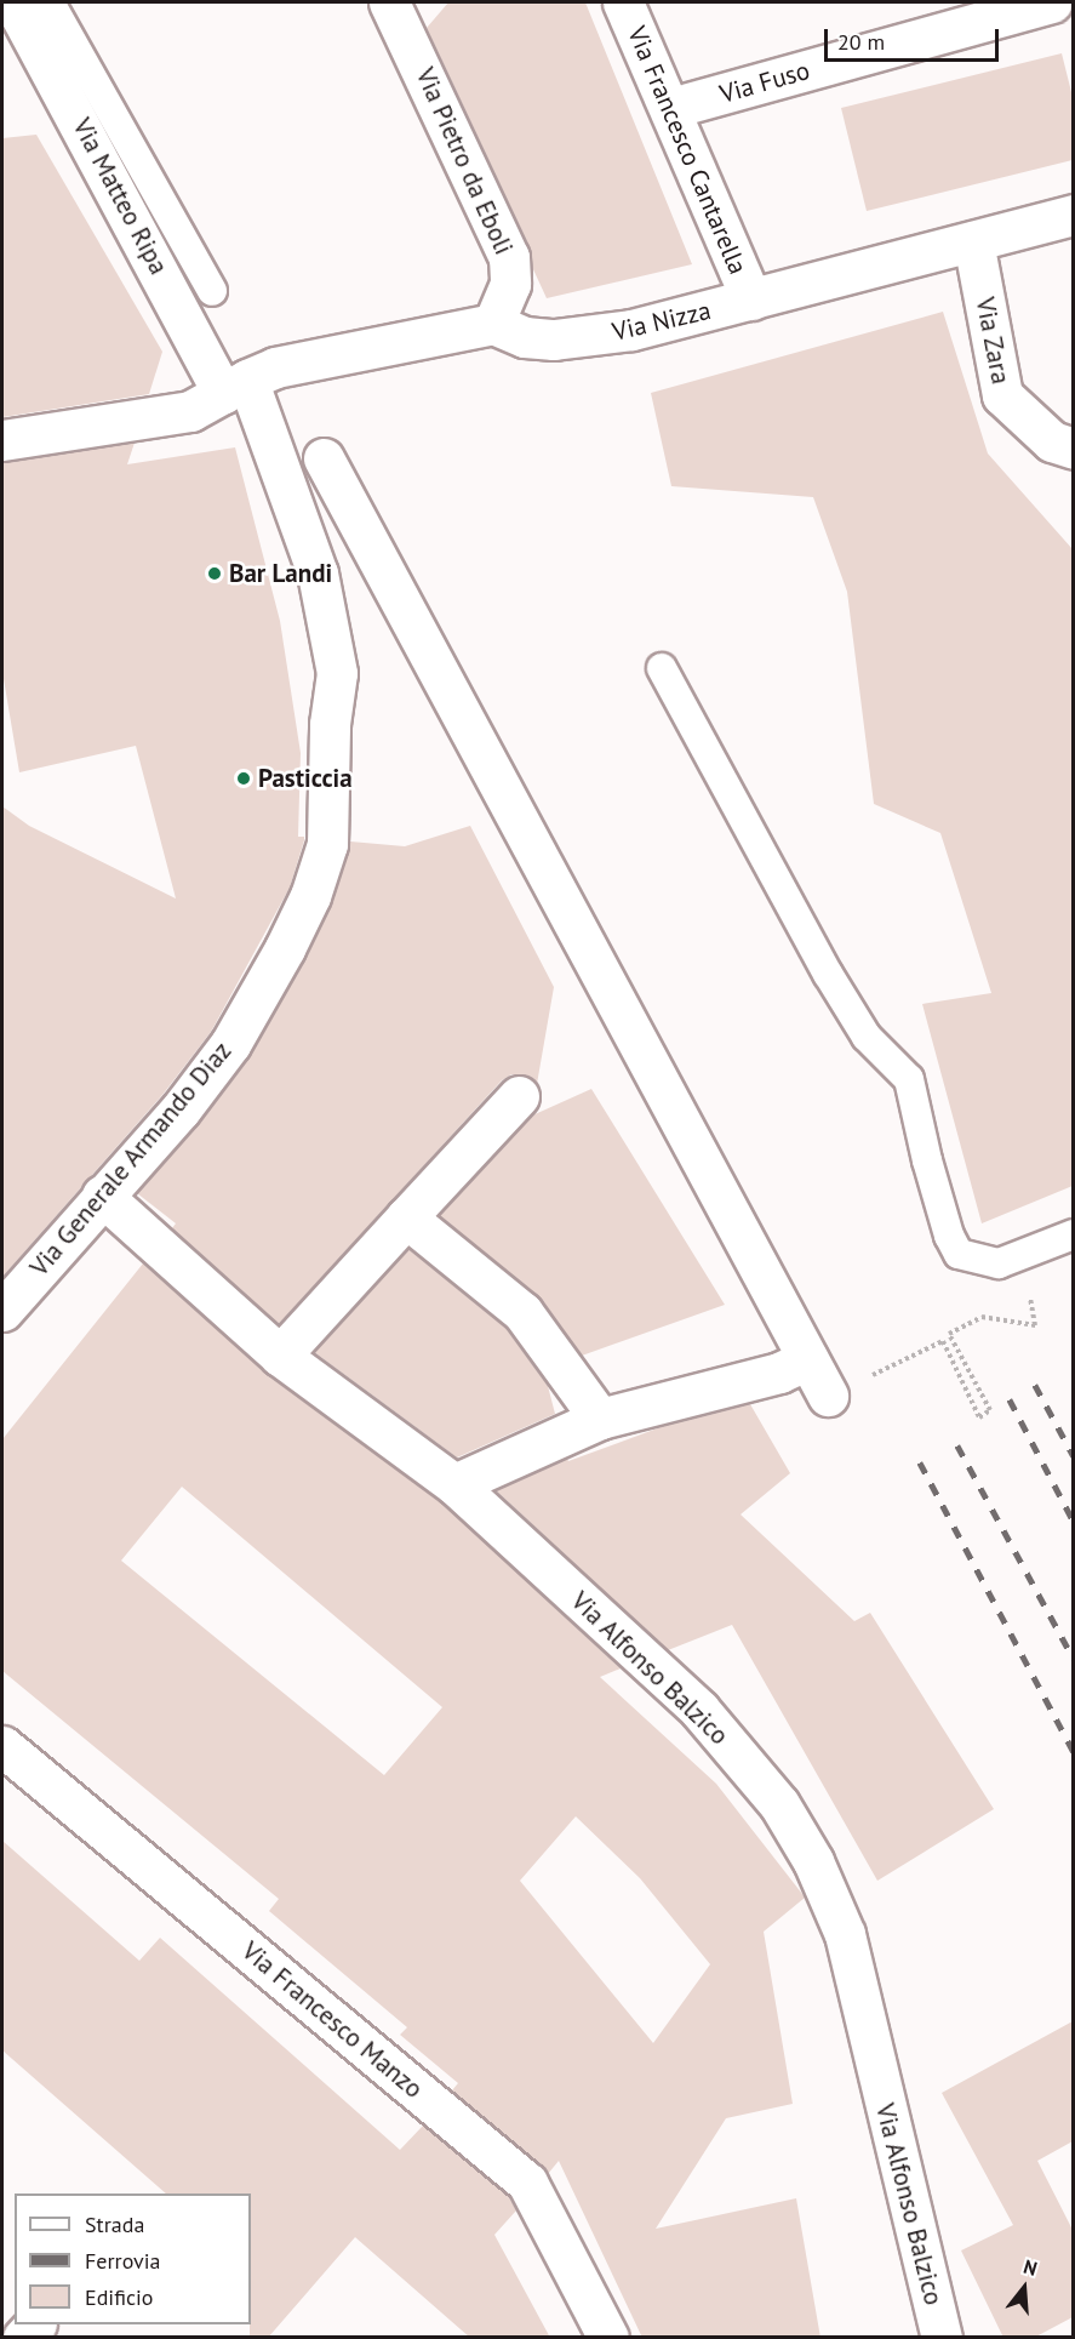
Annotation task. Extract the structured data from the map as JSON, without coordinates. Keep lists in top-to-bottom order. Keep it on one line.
{"streets":{"street":["Via Fuso","Via Francesco Cantarella","Via Pietro da Eboli","Via Matteo Ripa","Via Nizza","Via Zara","Via Generale Armando Diaz","Via Alfonso Balzico","Via Francesco Manzo"]},"crossings":[["Via Francesco Cantarella","Via Nizza"],["Via Pietro da Eboli","Via Nizza"],["Via Matteo Ripa","Via Generale Armando Diaz"],["Via Nizza","Via Zara"],["Via Generale Armando Diaz","Via Alfonso Balzico"]],"places":["Bar Landi","Pasticcia"],"legend":["Strada","Ferrovia","Edificio"],"scale_bar":"20 m","north":"top"}
